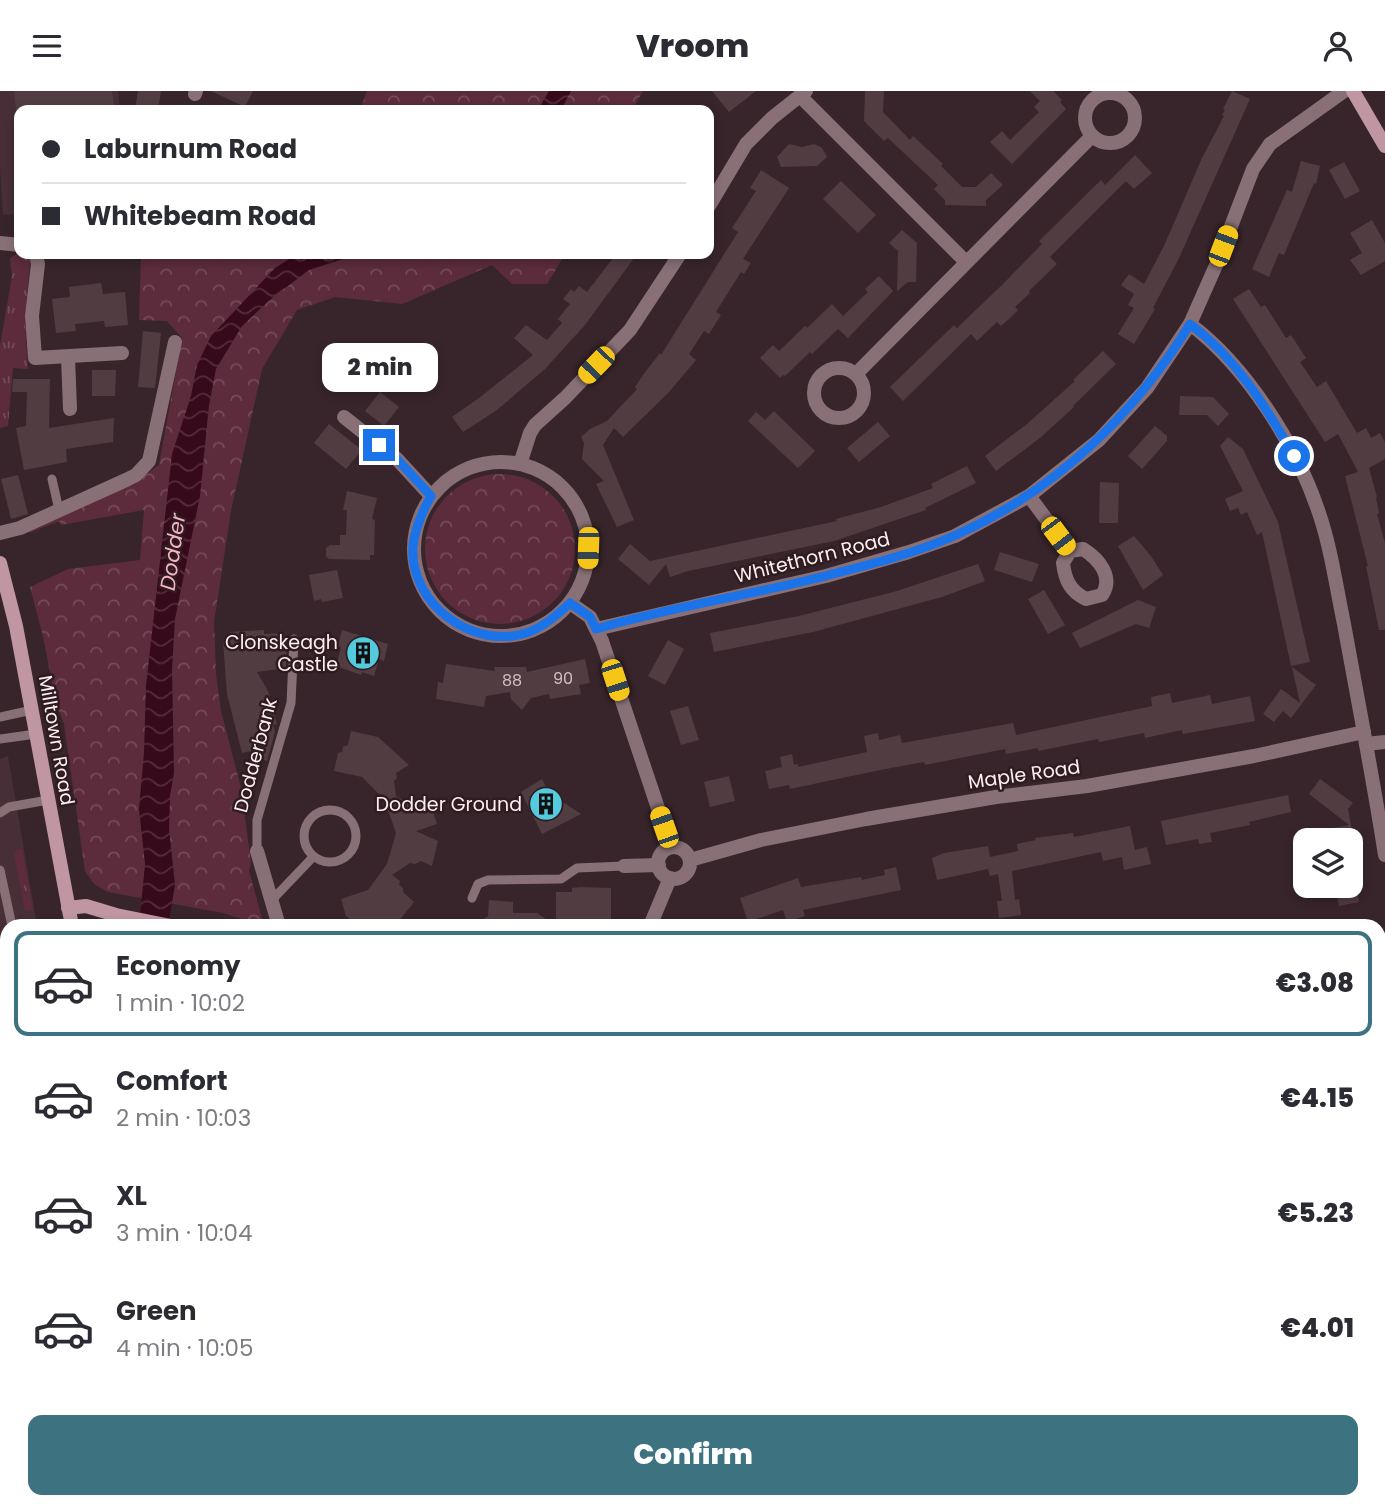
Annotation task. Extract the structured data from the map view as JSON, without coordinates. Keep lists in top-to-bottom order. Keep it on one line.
{"streets":{"main road":["Milltown Road"],"street":["Whitethorn Road","Dodderbank","Maple Road"]},"water":["Dodder"],"places":{"building":["Clonskeagh Castle","Dodder Ground"]},"house_numbers":["90","88"],"page":{"header":"Vroom","banner":["Laburnum Road","Whitebeam Road"],"bubble":"2 min","list":[{"name":"Economy","note":"1 min · 10:02","value":"€3.08"},{"name":"Comfort","note":"2 min · 10:03","value":"€4.15"},{"name":"XL","note":"3 min · 10:04","value":"€5.23"},{"name":"Green","note":"4 min · 10:05","value":"€4.01"}],"buttons":"Confirm"}}
